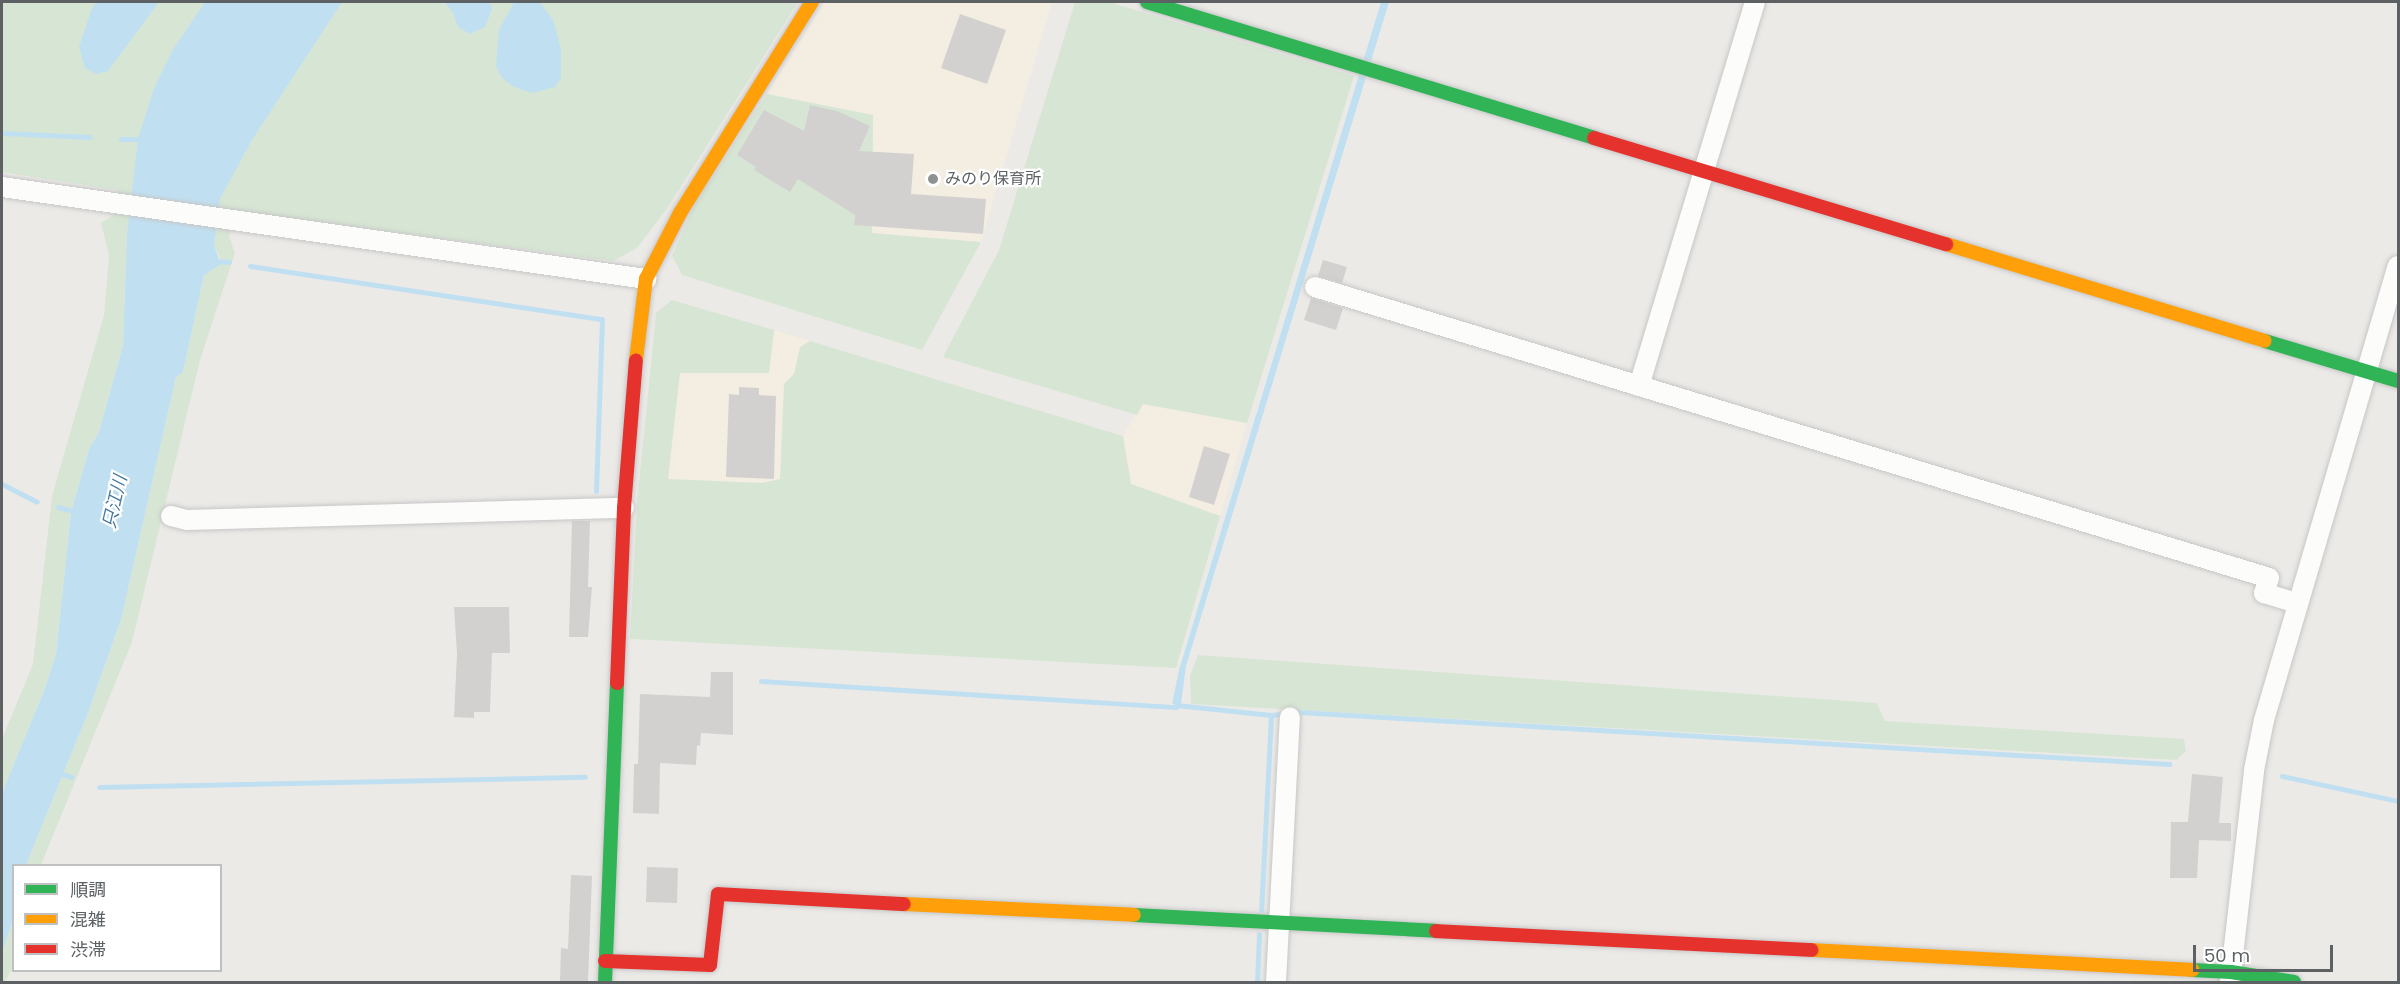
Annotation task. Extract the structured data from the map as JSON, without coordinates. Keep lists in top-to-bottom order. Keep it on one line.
{"water":["只江川"],"places":["みのり保育所"],"legend":["順調","混雑","渋滞"],"scale_bar":"50 m"}
